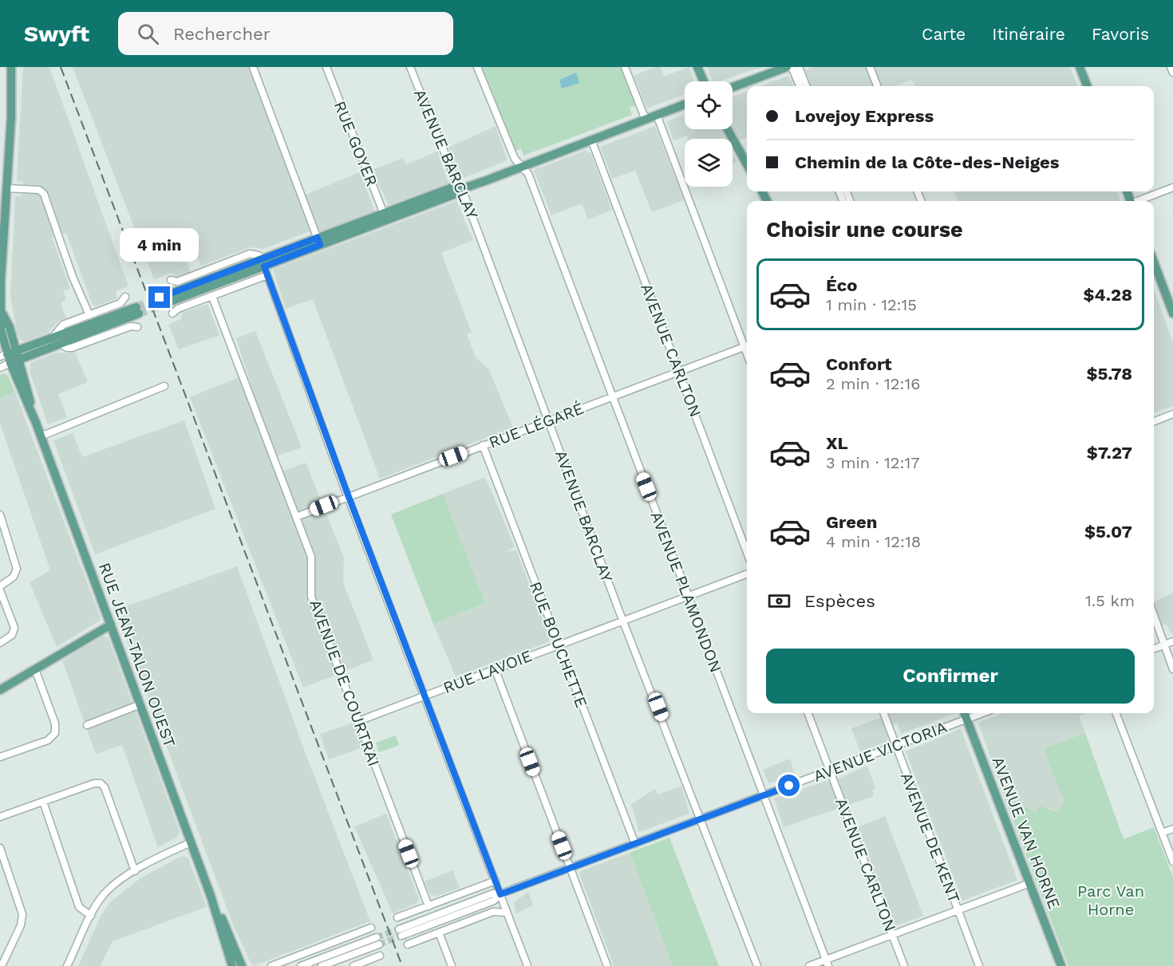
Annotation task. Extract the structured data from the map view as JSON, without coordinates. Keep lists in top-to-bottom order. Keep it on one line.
{"streets":{"main road":["RUE JEAN-TALON OUEST","AVENUE VAN HORNE"],"street":["RUE GOYER","AVENUE BARCLAY","AVENUE CARLTON","RUE LÉGARÉ","AVENUE PLAMONDON","RUE BOUCHETTE","RUE LAVOIE","AVENUE DE COURTRAI","AVENUE VICTORIA","AVENUE DE KENT"]},"crossings":[["AVENUE BARCLAY","RUE LÉGARÉ"],["AVENUE BARCLAY","RUE LAVOIE"],["AVENUE BARCLAY","AVENUE VICTORIA"],["AVENUE CARLTON","RUE LÉGARÉ"],["AVENUE CARLTON","AVENUE VICTORIA"],["RUE LÉGARÉ","AVENUE PLAMONDON"],["RUE LÉGARÉ","RUE BOUCHETTE"],["RUE LÉGARÉ","AVENUE DE COURTRAI"],["AVENUE PLAMONDON","RUE LAVOIE"],["AVENUE PLAMONDON","AVENUE VICTORIA"],["RUE BOUCHETTE","RUE LAVOIE"],["RUE BOUCHETTE","AVENUE VICTORIA"],["RUE LAVOIE","AVENUE DE COURTRAI"],["AVENUE VICTORIA","AVENUE VAN HORNE"],["AVENUE VICTORIA","AVENUE DE KENT"]],"parks":["Parc Van Horne"],"page":{"header":"Swyft","search":"Rechercher","nav":["Carte","Itinéraire","Favoris"],"banner":["Lovejoy Express","Chemin de la Côte-des-Neiges"],"heading":"Choisir une course","bubble":"4 min","list":[{"name":"Éco","note":"1 min · 12:15","value":"$4.28"},{"name":"Confort","note":"2 min · 12:16","value":"$5.78"},{"name":"XL","note":"3 min · 12:17","value":"$7.27"},{"name":"Green","note":"4 min · 12:18","value":"$5.07"}],"pay":["Espèces","1.5 km"],"buttons":"Confirmer"}}
